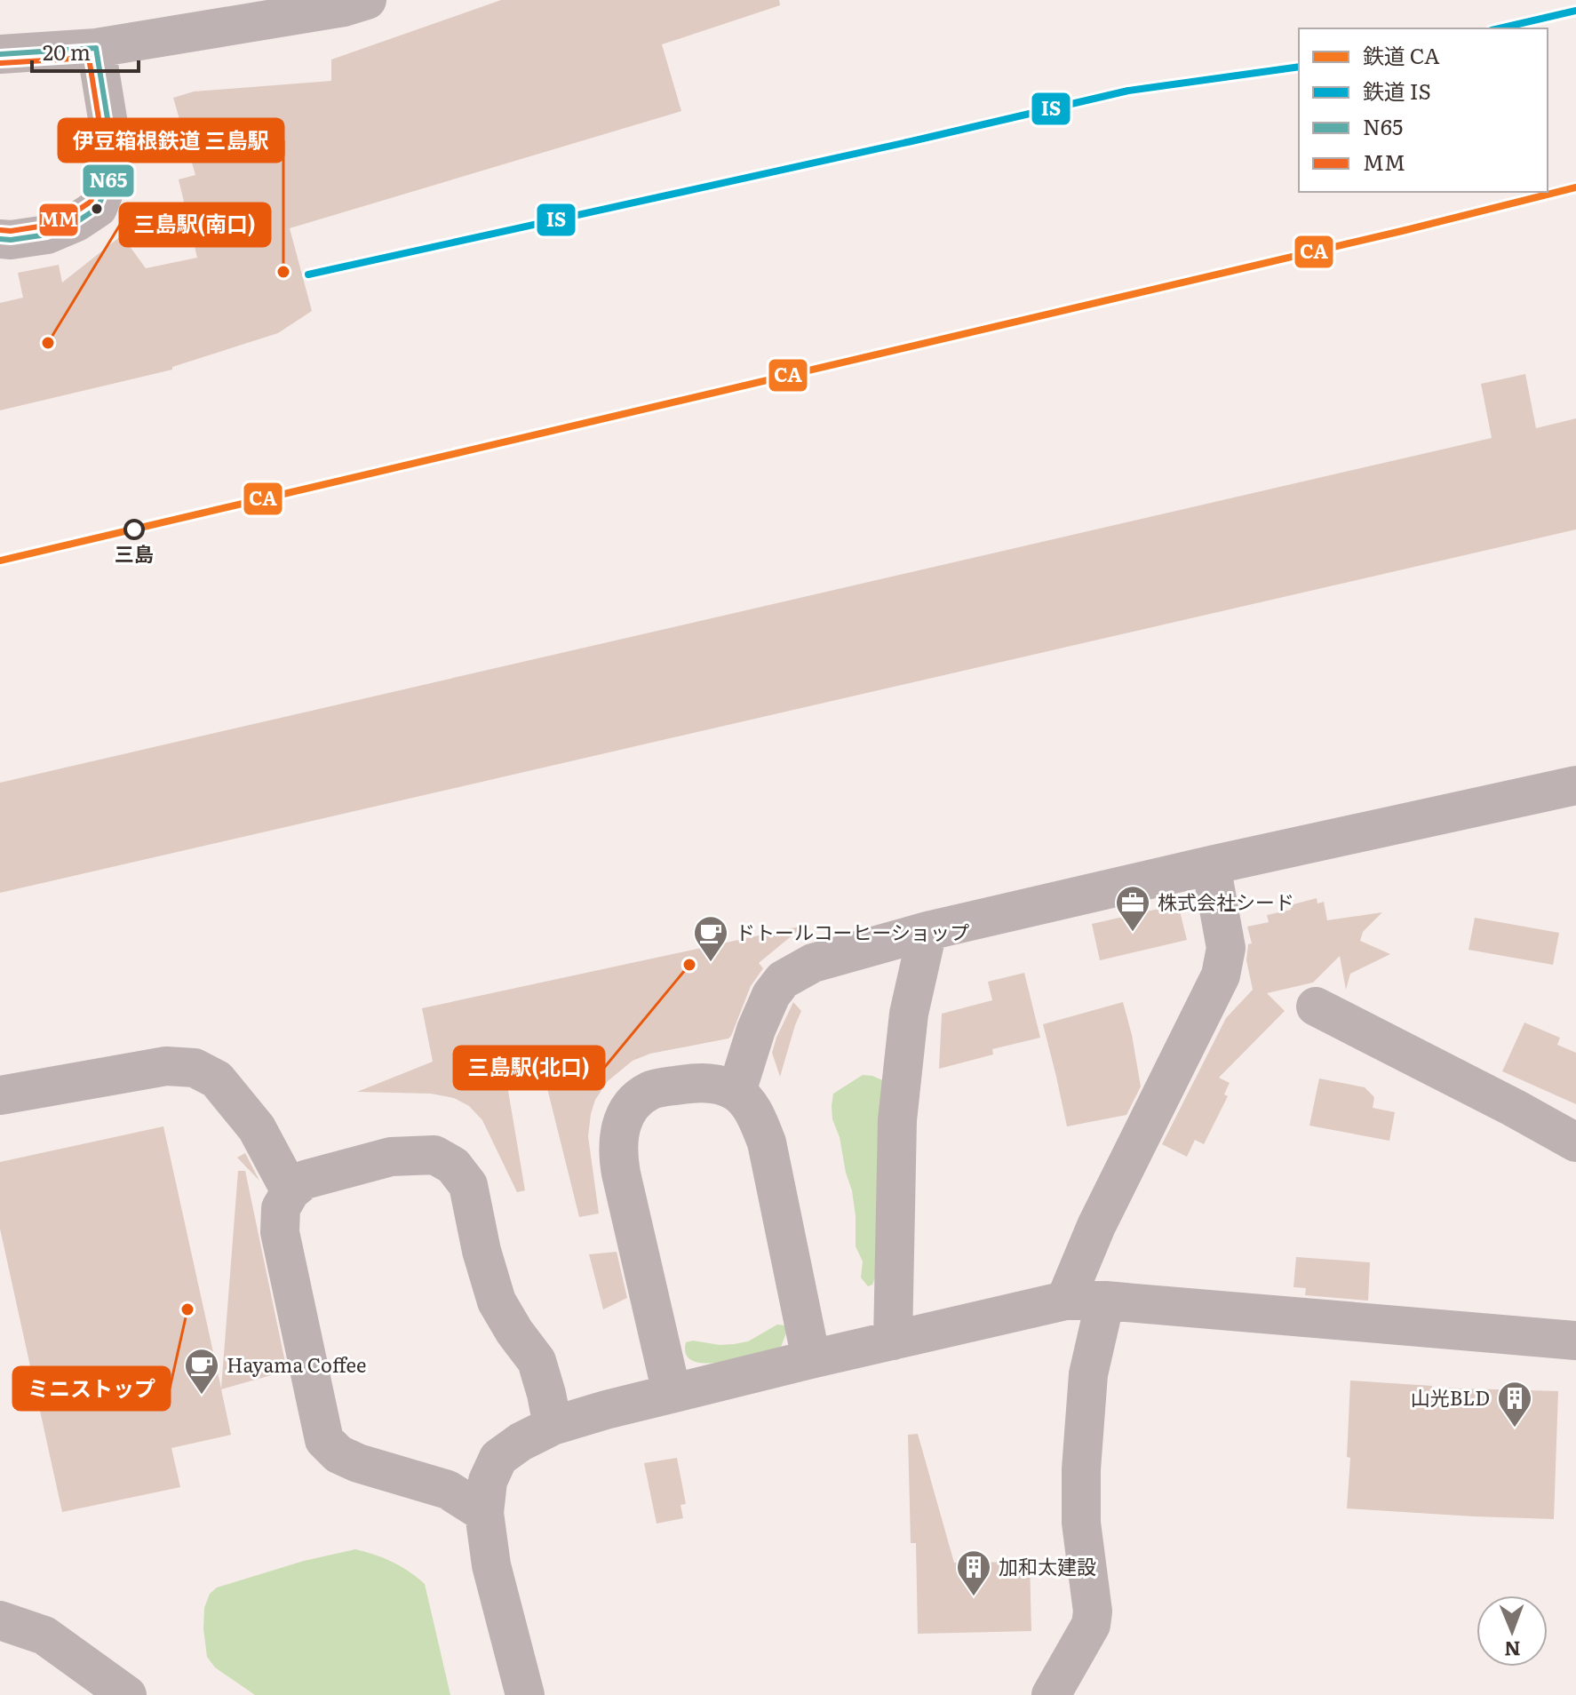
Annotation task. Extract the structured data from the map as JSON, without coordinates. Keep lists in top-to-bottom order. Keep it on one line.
{"places":{"other":["伊豆箱根鉄道 三島駅","三島駅(南口)","三島","三島駅(北口)","ミニストップ"],"office":["株式会社シード"],"cafe":["ドトールコーヒーショップ","Hayama Coffee"],"building":["山光BLD","加和太建設"]},"lines":["rail line IS","transit line N65","transit line MM","rail line CA"],"legend":["鉄道 CA","鉄道 IS","N65","MM"],"scale_bar":"20 m","north":"bottom"}
